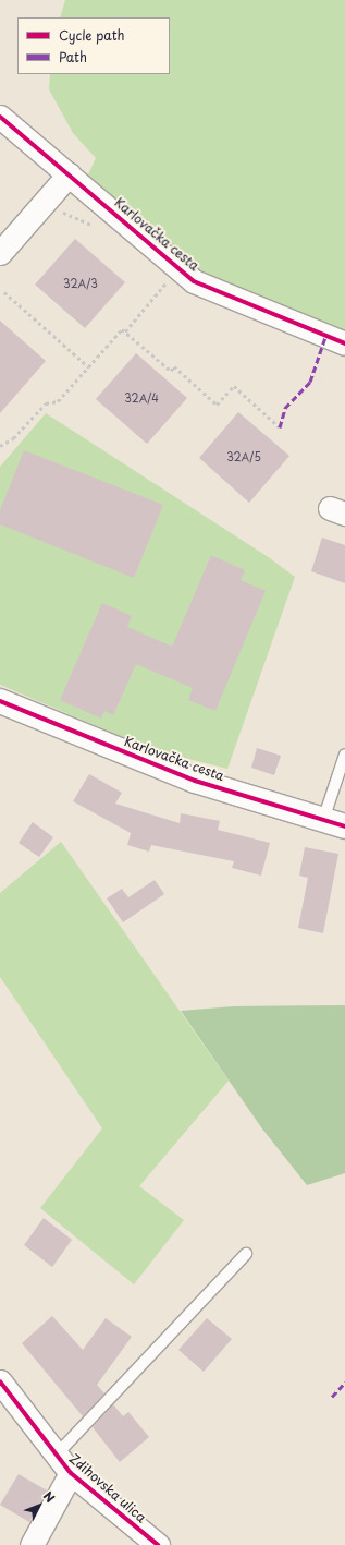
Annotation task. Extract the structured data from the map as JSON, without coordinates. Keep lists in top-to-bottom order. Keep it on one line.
{"streets":{"street":["Karlovačka cesta","Zdihovska ulica"]},"house_numbers":["32A/3","32A/4","32A/5"],"legend":["Cycle path","Path"],"north":"top right"}
